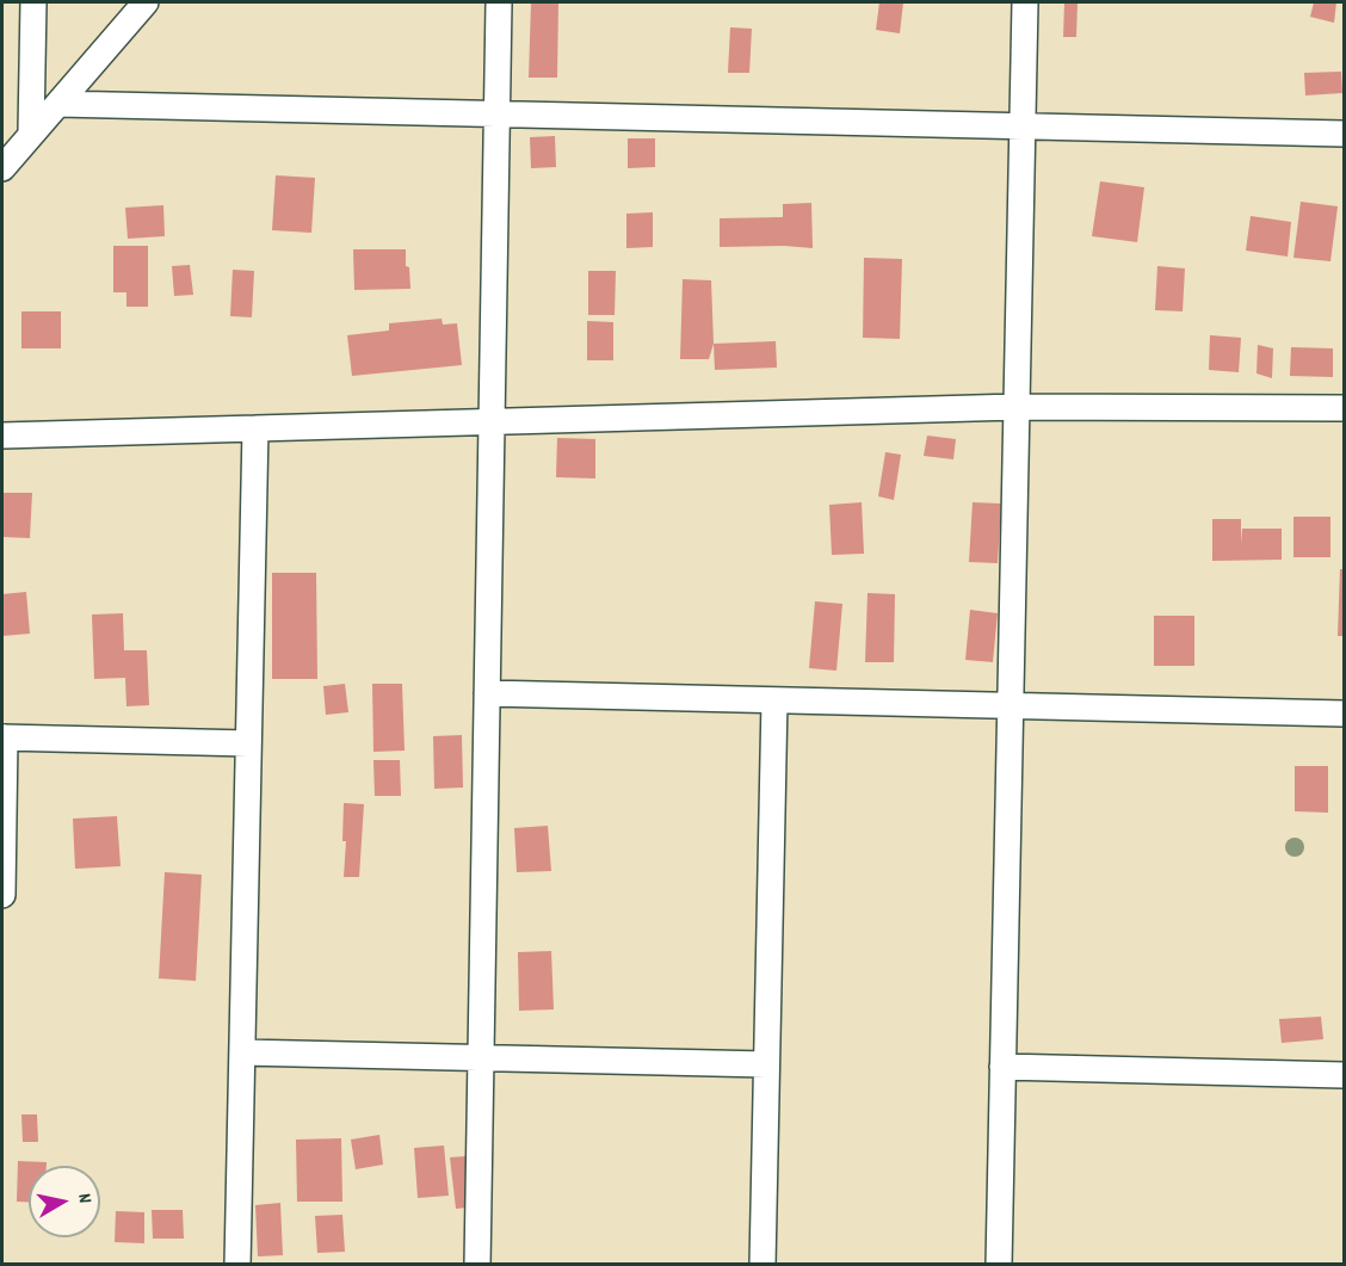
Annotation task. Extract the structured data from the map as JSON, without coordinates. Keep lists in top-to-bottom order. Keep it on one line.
{"north":"right"}
